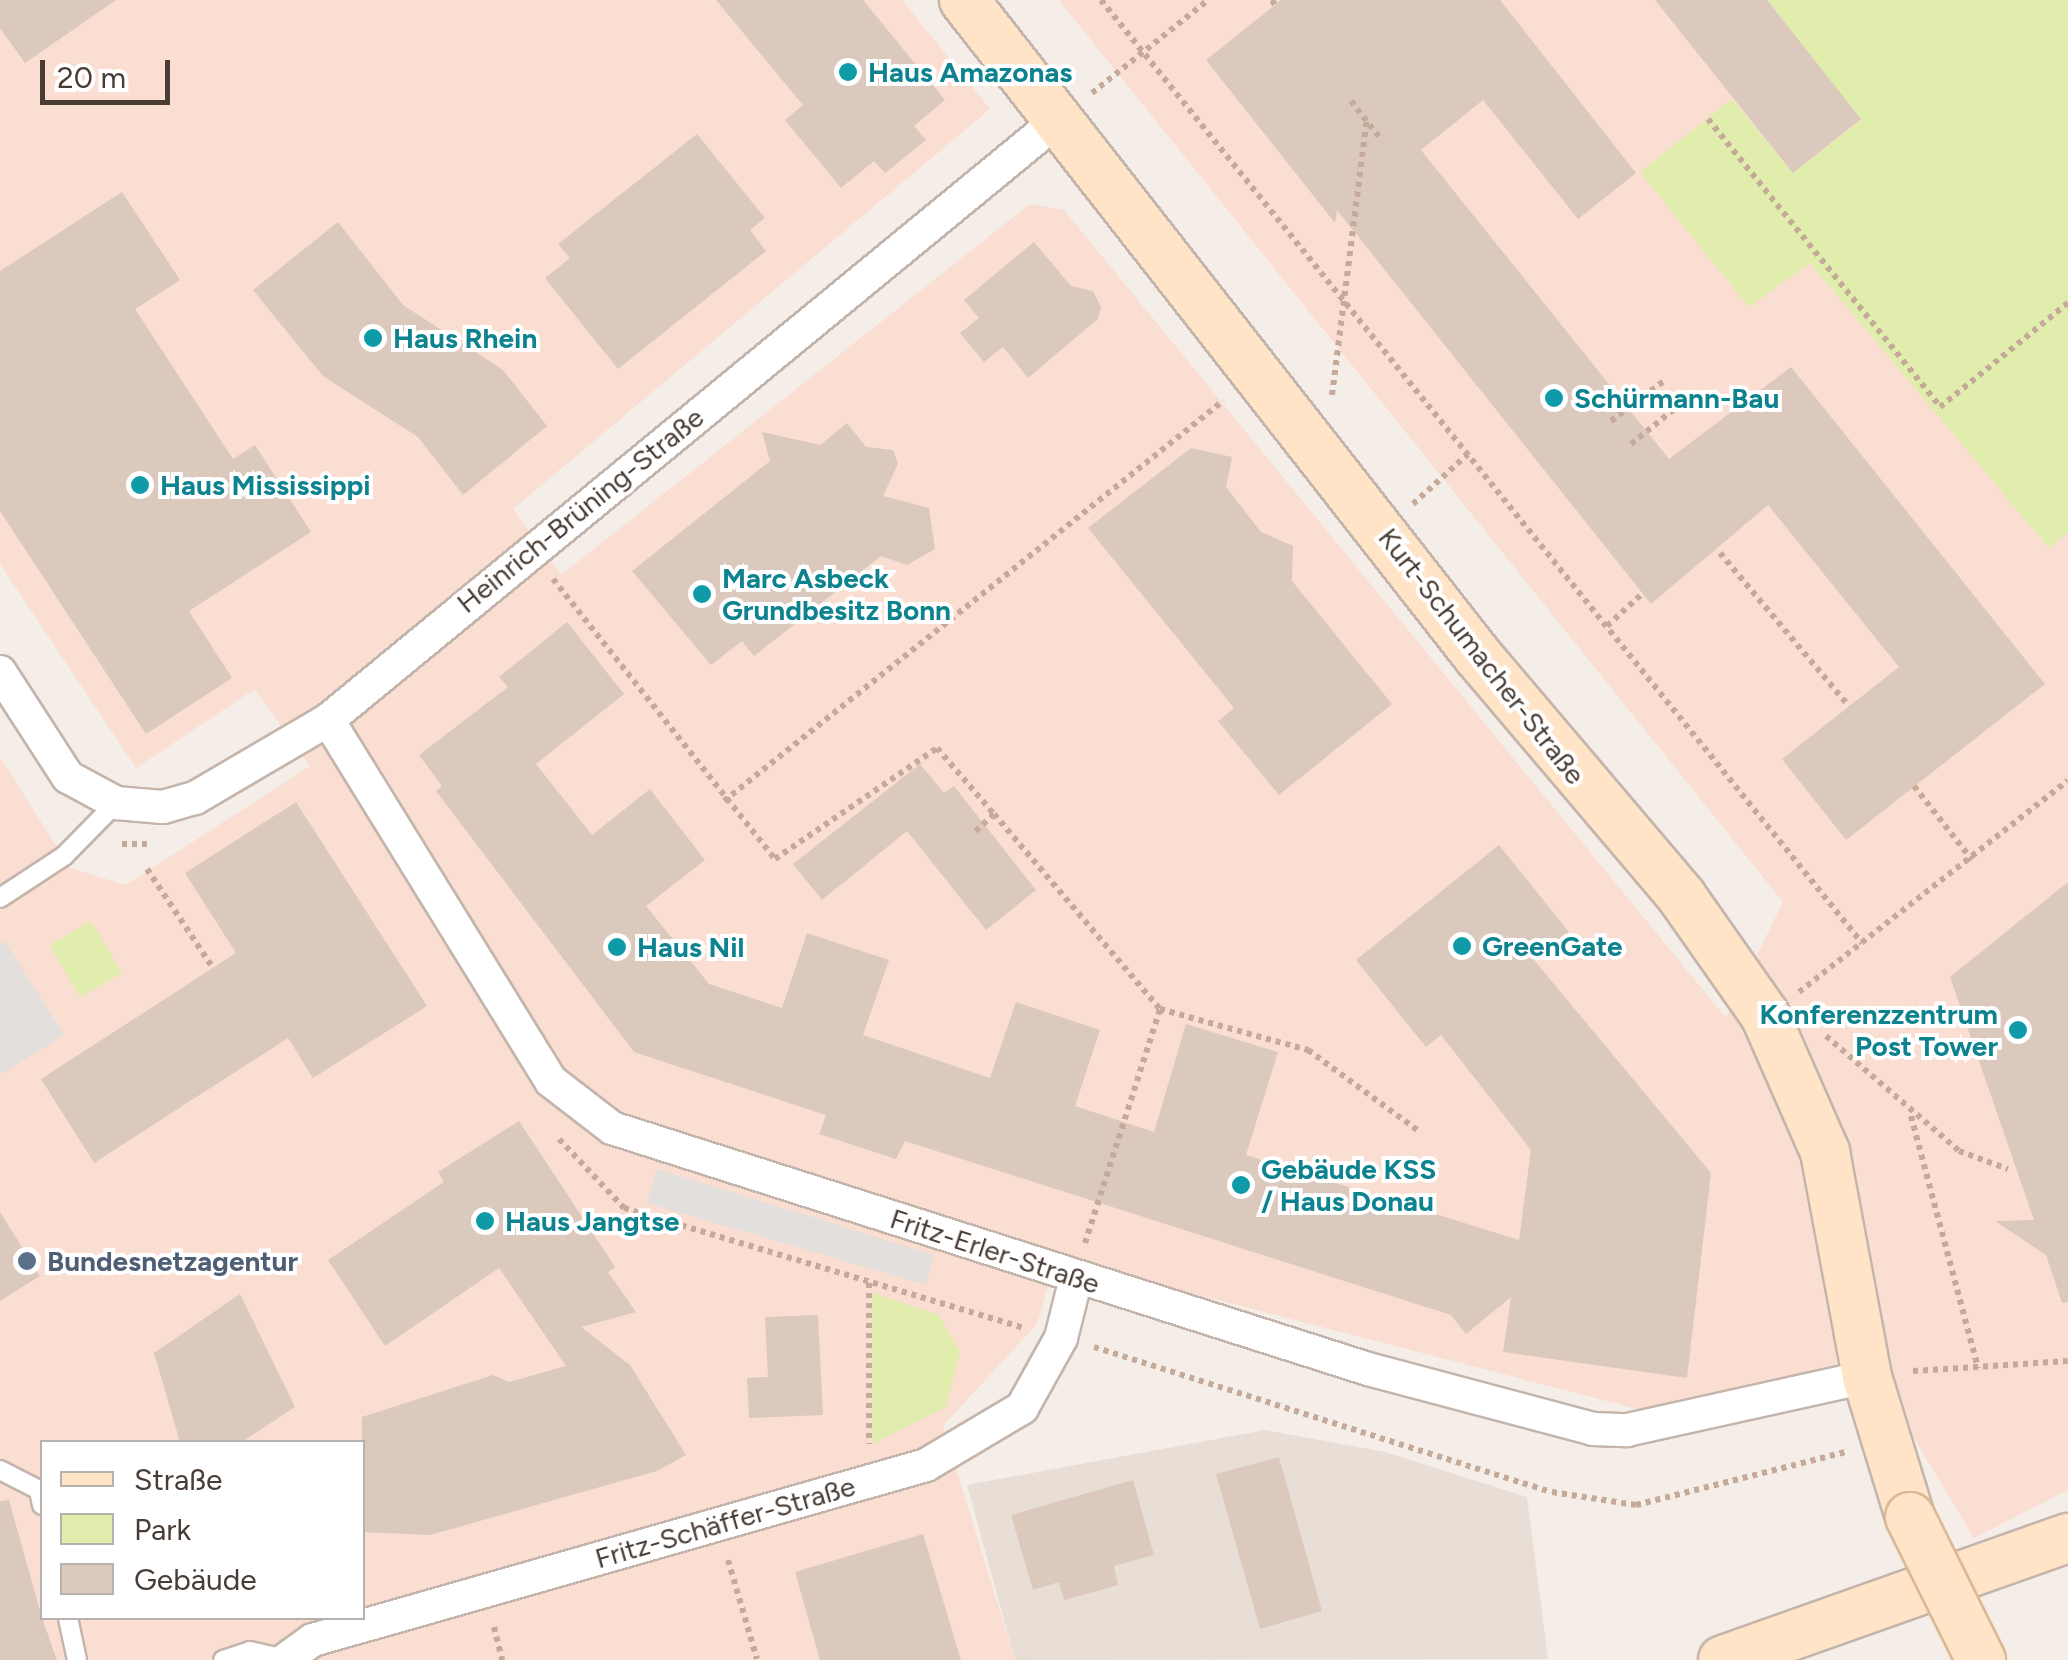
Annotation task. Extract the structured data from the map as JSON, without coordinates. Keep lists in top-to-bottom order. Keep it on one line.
{"streets":{"street":["Heinrich-Brüning-Straße","Kurt-Schumacher-Straße","Fritz-Erler-Straße","Fritz-Schäffer-Straße"]},"crossings":[["Heinrich-Brüning-Straße","Kurt-Schumacher-Straße"],["Heinrich-Brüning-Straße","Fritz-Erler-Straße"],["Kurt-Schumacher-Straße","Fritz-Erler-Straße"],["Fritz-Erler-Straße","Fritz-Schäffer-Straße"]],"places":["Haus Amazonas","Haus Rhein","Schürmann-Bau","Haus Mississippi","Marc Asbeck Grundbesitz Bonn","GreenGate","Haus Nil","Konferenzzentrum Post Tower","Gebäude KSS / Haus Donau","Haus Jangtse","Bundesnetzagentur"],"legend":["Straße","Park","Gebäude"],"scale_bar":"20 m"}
